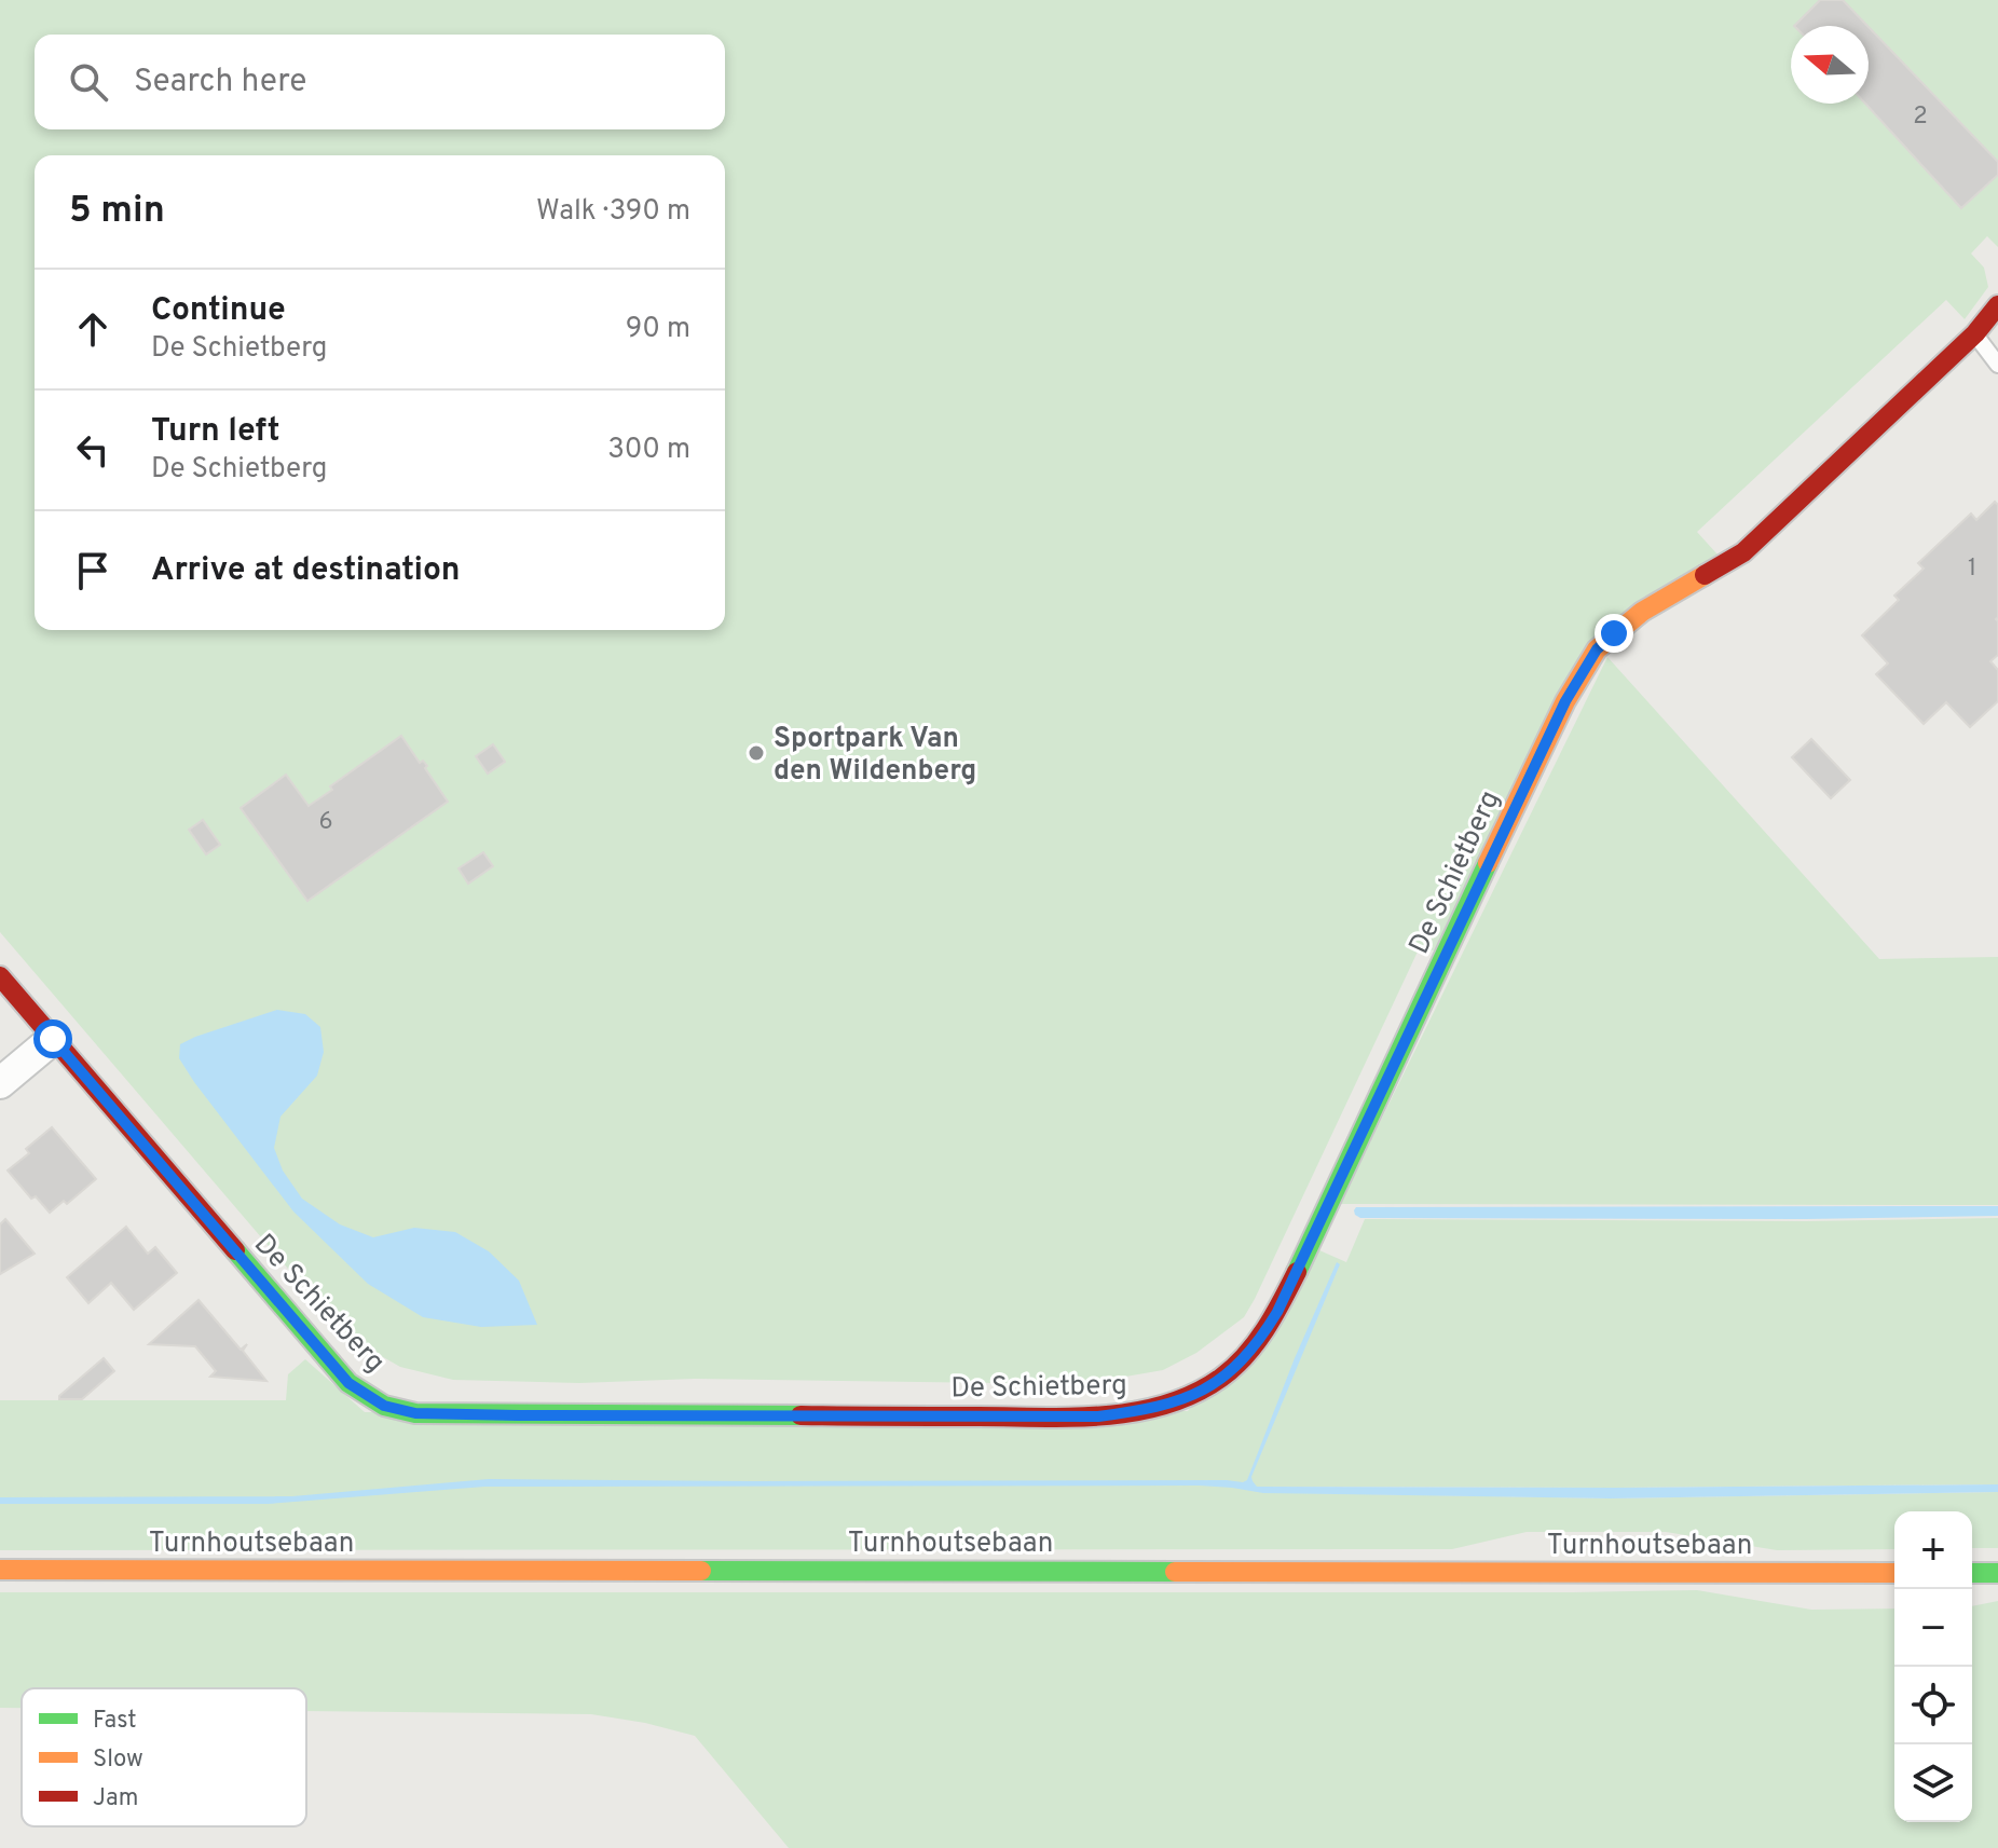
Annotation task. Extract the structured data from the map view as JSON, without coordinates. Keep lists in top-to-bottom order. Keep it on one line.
{"streets":{"street":["De Schietberg","Turnhoutsebaan"]},"places":["Sportpark Van den Wildenberg"],"house_numbers":["2","1","6"],"legend":["Fast","Slow","Jam"],"north":"left","page":{"search":"Search here","heading":["5 min","Walk · 390 m"],"list":[["Continue","De Schietberg","90 m"],["Turn left","De Schietberg","300 m"],"Arrive at destination"],"map_buttons":["+","−"]}}
